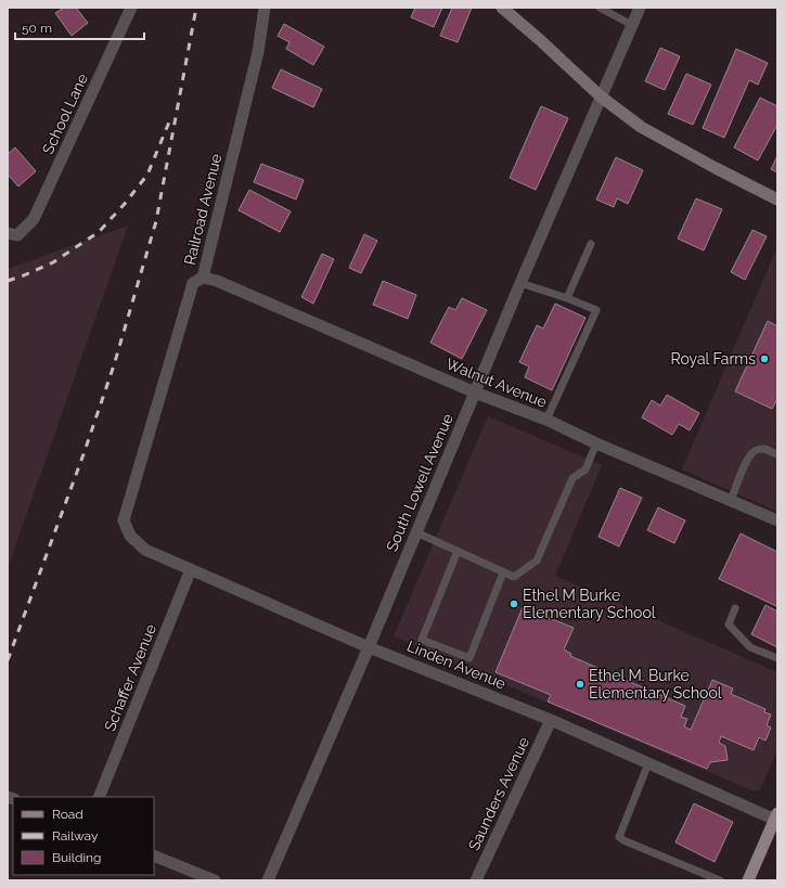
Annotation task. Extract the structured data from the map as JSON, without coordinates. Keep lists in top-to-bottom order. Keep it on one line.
{"streets":{"street":["School Lane","Railroad Avenue","Walnut Avenue","South Lowell Avenue","Linden Avenue","Schaffer Avenue","Saunders Avenue"]},"crossings":[["Railroad Avenue","Walnut Avenue"],["Railroad Avenue","Linden Avenue"],["Walnut Avenue","South Lowell Avenue"],["South Lowell Avenue","Linden Avenue"],["Linden Avenue","Schaffer Avenue"],["Linden Avenue","Saunders Avenue"]],"places":["Royal Farms","Ethel M Burke Elementary School","Ethel M. Burke Elementary School"],"legend":["Road","Railway","Building"],"scale_bar":"50 m"}
